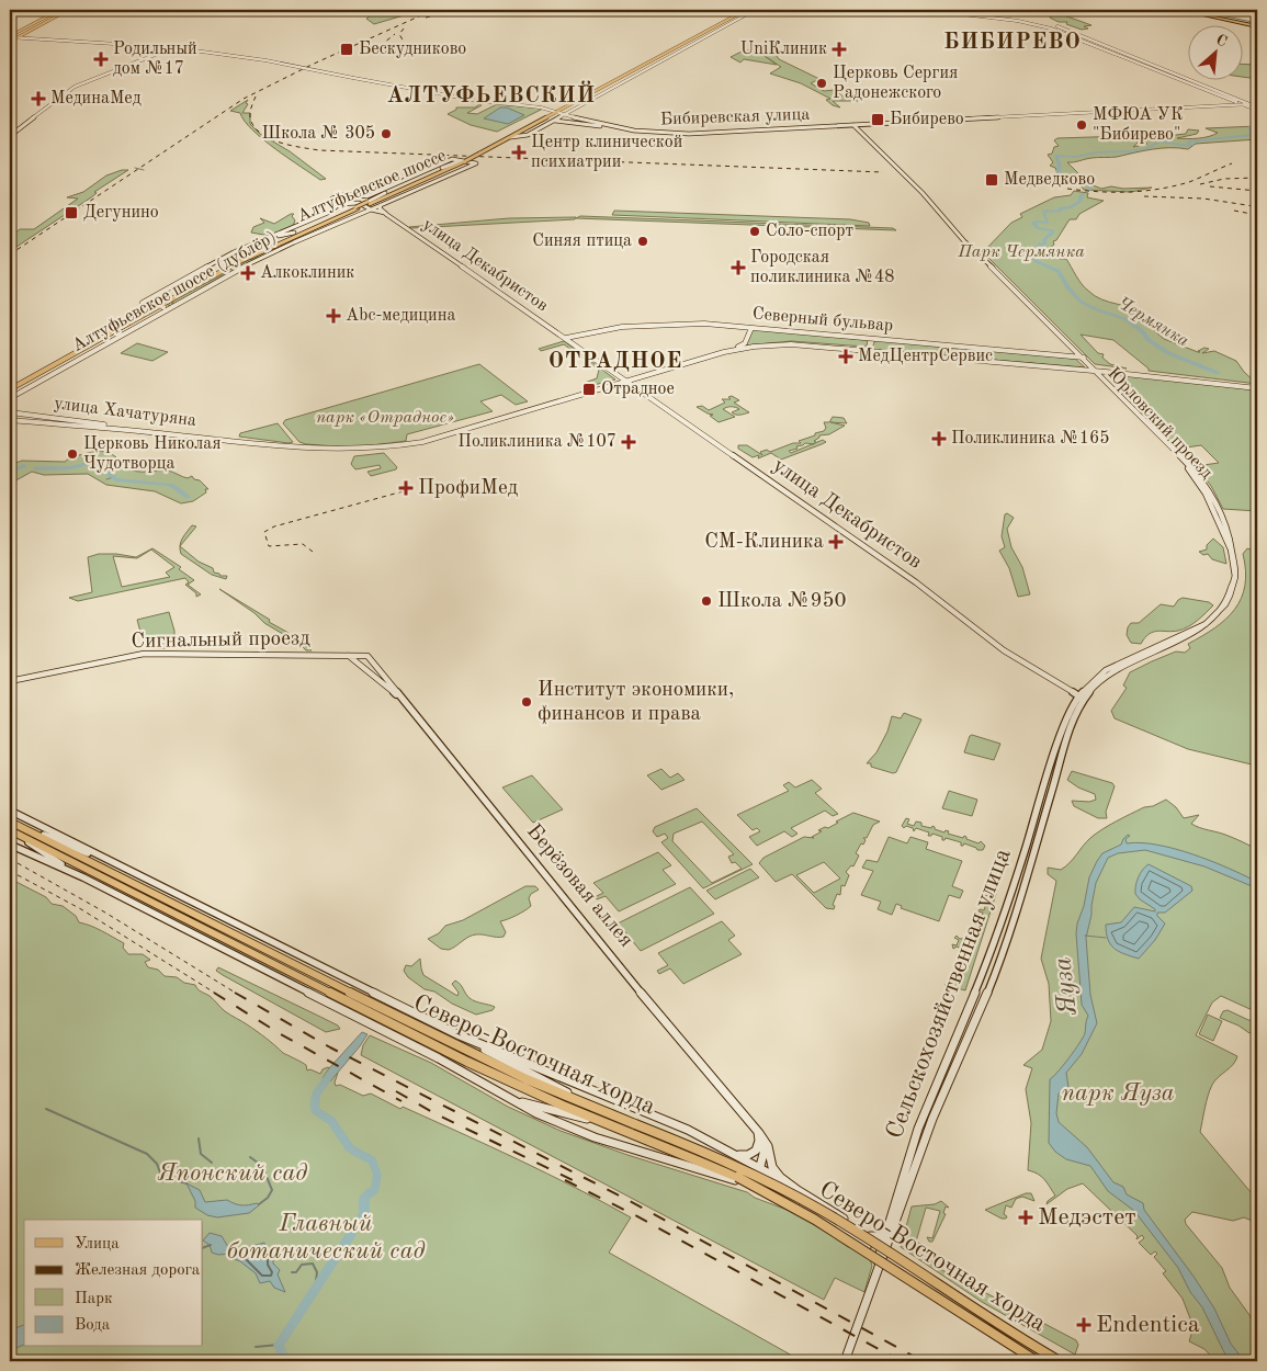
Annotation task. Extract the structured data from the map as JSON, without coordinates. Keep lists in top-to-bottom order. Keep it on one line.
{"streets":{"main road":["Бибиревская улица","Алтуфьевское шоссе","улица Декабристов","Алтуфьевское шоссе (дублёр)","Северный бульвар","улица Хачатуряна","Юрловский проезд","Сигнальный проезд","Берёзовая аллея","Сельскохозяйственная улица","Северо-Восточная хорда"]},"crossings":[["Бибиревская улица","Алтуфьевское шоссе"],["Бибиревская улица","Юрловский проезд"],["Алтуфьевское шоссе","Алтуфьевское шоссе (дублёр)"],["улица Декабристов","Алтуфьевское шоссе (дублёр)"],["улица Декабристов","Северный бульвар"],["улица Декабристов","улица Хачатуряна"],["улица Декабристов","Юрловский проезд"],["улица Декабристов","Сельскохозяйственная улица"],["Северный бульвар","улица Хачатуряна"],["Северный бульвар","Юрловский проезд"],["Юрловский проезд","Сельскохозяйственная улица"],["Сигнальный проезд","Берёзовая аллея"],["Берёзовая аллея","Сельскохозяйственная улица"],["Берёзовая аллея","Северо-Восточная хорда"]],"districts":["БИБИРЕВО","АЛТУФЬЕВСКИЙ","ОТРАДНОЕ"],"water":["Чермянка","Яуза"],"parks":["Парк Чермянка","парк «Отрадное»","парк Яуза","Японский сад","Главный ботанический сад"],"places":{"transit":["Бескудниково","Бибирево","Медведково","Дегунино","Отрадное"],"health":["UniКлиник","Родильный дом №17","МединаМед","Центр клинической психиатрии","Городская поликлиника №48","Алкоклиник","Abc-медицина","МедЦентрСервис","Поликлиника №165","Поликлиника №107","ПрофиМед","СМ-Клиника","Медэстет","Endentica"],"other":["Церковь Сергия Радонежского","МФЮА УК \"Бибирево\"","Школа № 305","Соло-спорт","Синяя птица","Церковь Николая Чудотворца","Школа №950","Институт экономики, финансов и права"]},"legend":["Улица","Железная дорога","Парк","Вода"],"north":"top right"}
